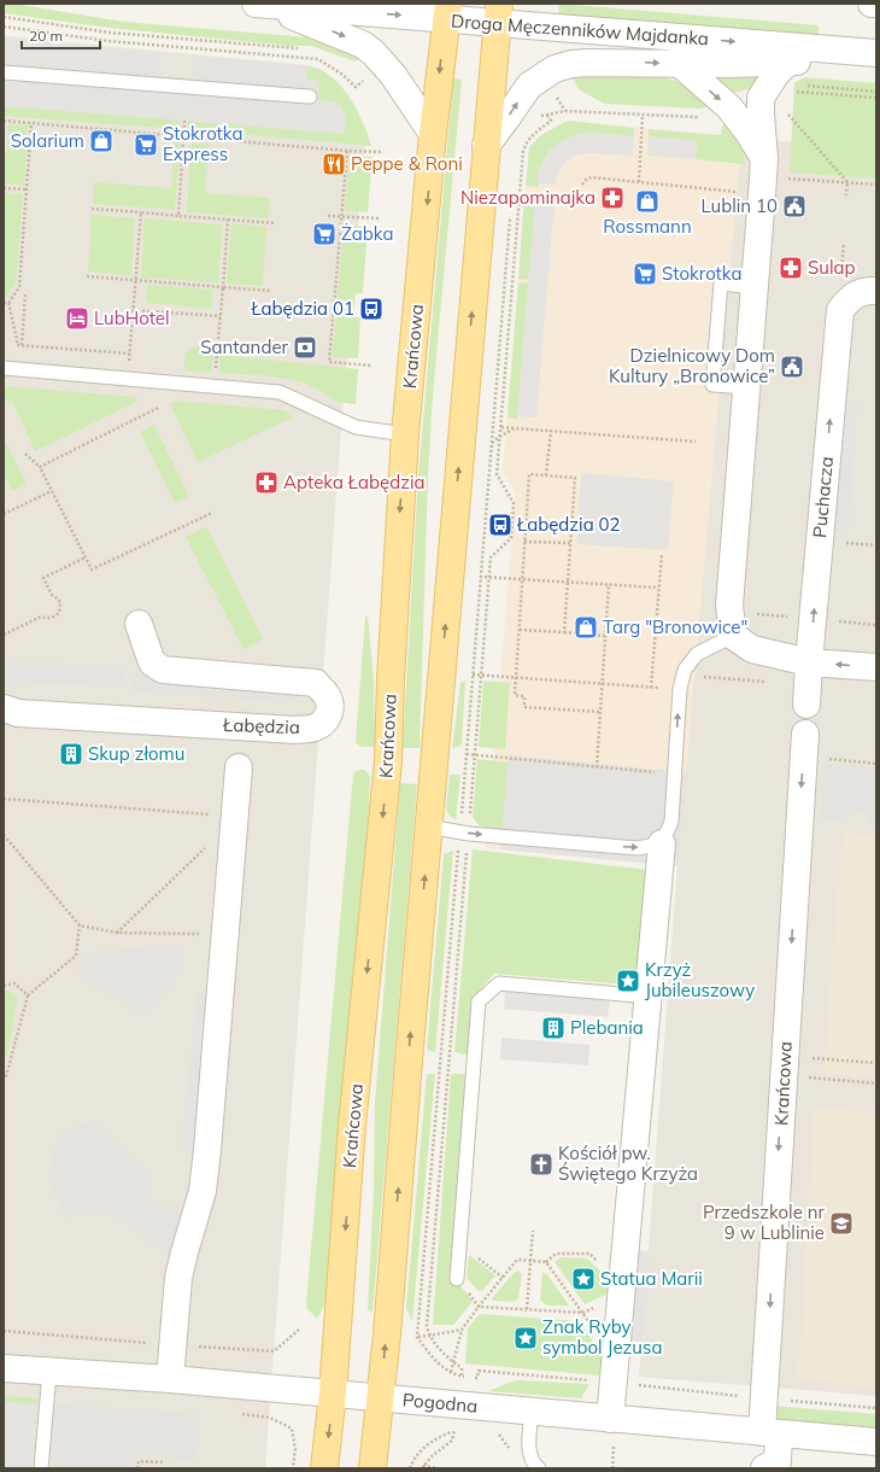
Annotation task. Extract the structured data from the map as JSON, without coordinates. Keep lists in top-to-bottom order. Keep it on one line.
{"streets":{"main road":["Krańcowa"],"street":["Droga Męczenników Majdanka","Puchacza","Łabędzia","Pogodna"]},"crossings":[["Droga Męczenników Majdanka","Krańcowa"],["Krańcowa","Pogodna"]],"places":{"shop":["Solarium","Rossmann","Targ \"Bronowice\""],"supermarket":["Stokrotka Express","Żabka","Stokrotka"],"restaurant":["Peppe & Roni"],"pharmacy":["Niezapominajka","Sulap","Apteka Łabędzia"],"public building":["Lublin 10","Dzielnicowy Dom Kultury „Bronowice”"],"bus stop":["Łabędzia 01","Łabędzia 02"],"hotel":["LubHotel"],"bank":["Santander"],"building":["Skup złomu","Plebania"],"place":["Krzyż Jubileuszowy","Statua Marii","Znak Ryby symbol Jezusa"],"church":["Kościół pw. Świętego Krzyża"],"school or university":["Przedszkole nr 9 w Lublinie"]},"scale_bar":"20 m"}
